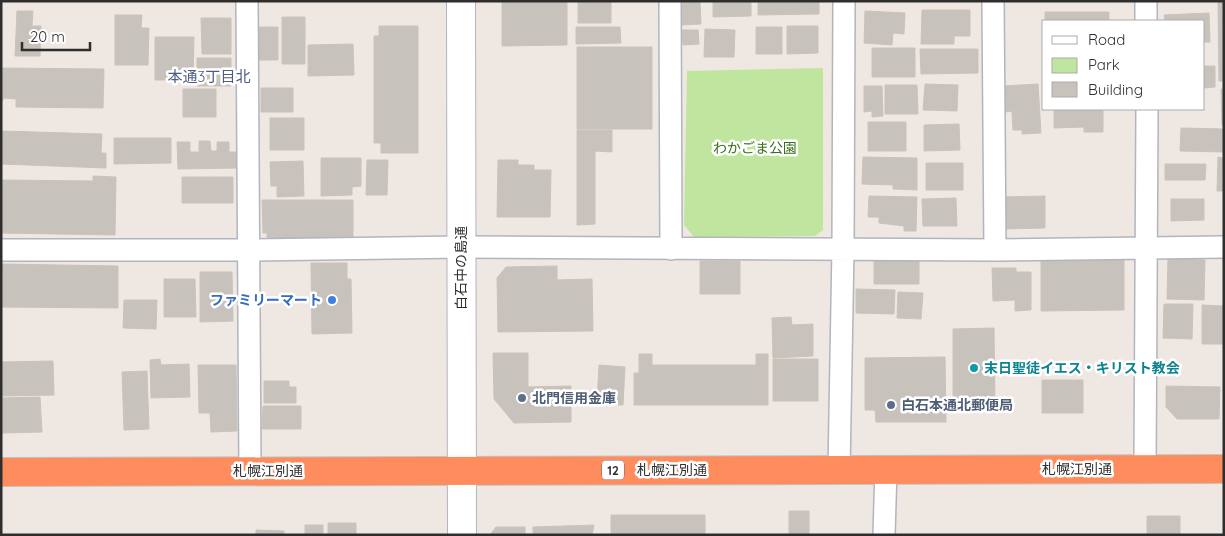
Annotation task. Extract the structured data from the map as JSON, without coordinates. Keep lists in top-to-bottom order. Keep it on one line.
{"streets":{"highway":["札幌江別通","12"],"street":["白石中の島通"]},"crossings":[["白石中の島通","札幌江別通"]],"districts":["本通3丁目北"],"parks":["わかごま公園"],"places":["ファミリーマート","末日聖徒イエス・キリスト教会","北門信用金庫","白石本通北郵便局"],"legend":["Road","Park","Building"],"scale_bar":"20 m"}
